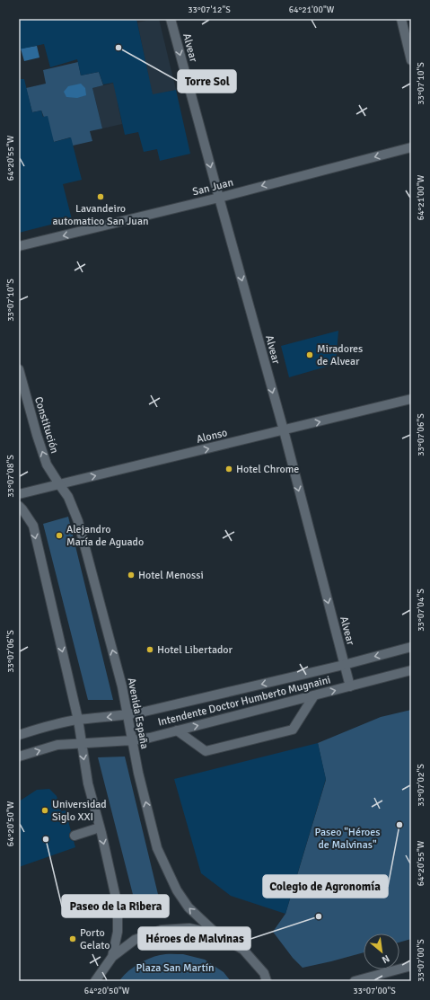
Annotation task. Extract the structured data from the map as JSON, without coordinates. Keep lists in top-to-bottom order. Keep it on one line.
{"streets":{"main road":["Alvear","San Juan","Constitución","Alonso","Intendente Doctor Humberto Mugnaini","Avenida España"]},"crossings":[["Alvear","San Juan"],["Alvear","Alonso"],["Alvear","Intendente Doctor Humberto Mugnaini"],["Constitución","Alonso"],["Constitución","Avenida España"],["Alonso","Avenida España"],["Intendente Doctor Humberto Mugnaini","Avenida España"]],"one_way":["Alvear","San Juan","Constitución","Alonso"],"parks":["Paseo \"Héroes de Malvinas\"","Plaza San Martín"],"places":["Torre Sol","Lavandeiro automatico San Juan","Miradores de Alvear","Hotel Chrome","Alejandro María de Aguado","Hotel Menossi","Hotel Libertador","Universidad Siglo XXI","Colegio de Agronomía","Paseo de la Ribera","Héroes de Malvinas","Porto Gelato"],"north":"bottom right","coordinates":["33°07'12\"S","64°21'00\"W","33°07'10\"S","64°20'55\"W","33°07'06\"S","33°07'08\"S","33°07'04\"S","33°07'02\"S","64°20'50\"W","33°07'00\"S"]}
